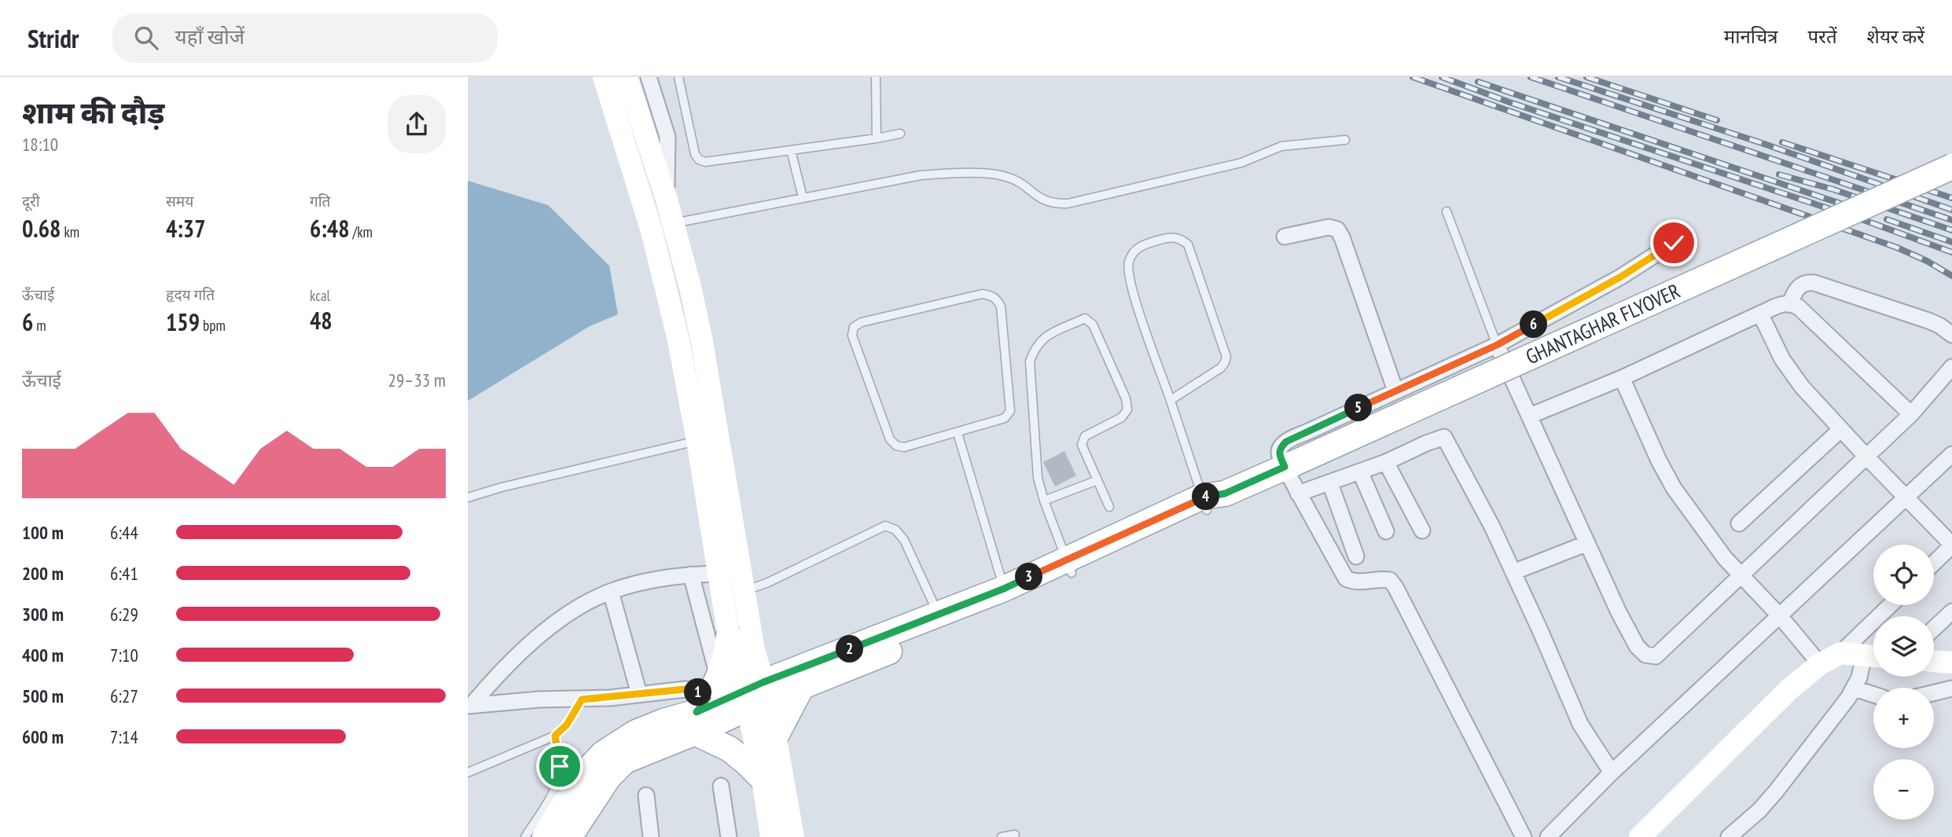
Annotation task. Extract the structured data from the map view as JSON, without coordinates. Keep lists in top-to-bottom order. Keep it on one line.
{"streets":{"main road":["GHANTAGHAR FLYOVER"]},"page":{"header":"Stridr","search":"यहाँ खोजें","nav":["मानचित्र","परतें","शेयर करें"],"heading":["शाम की दौड़","18:10"],"stats":[["दूरी","0.68 km"],["समय","4:37"],["गति","6:48 /km"],["ऊँचाई","6 m"],["हृदय गति","159 bpm"],["kcal","48"]],"pins":["6","5","4","3","2","1"],"chart":["ऊँचाई","29–33 m"],"list":[{"name":"100 m","note":"6:44"},{"name":"200 m","note":"6:41"},{"name":"300 m","note":"6:29"},{"name":"400 m","note":"7:10"},{"name":"500 m","note":"6:27"},{"name":"600 m","note":"7:14"}],"map_buttons":["+","−"]}}
